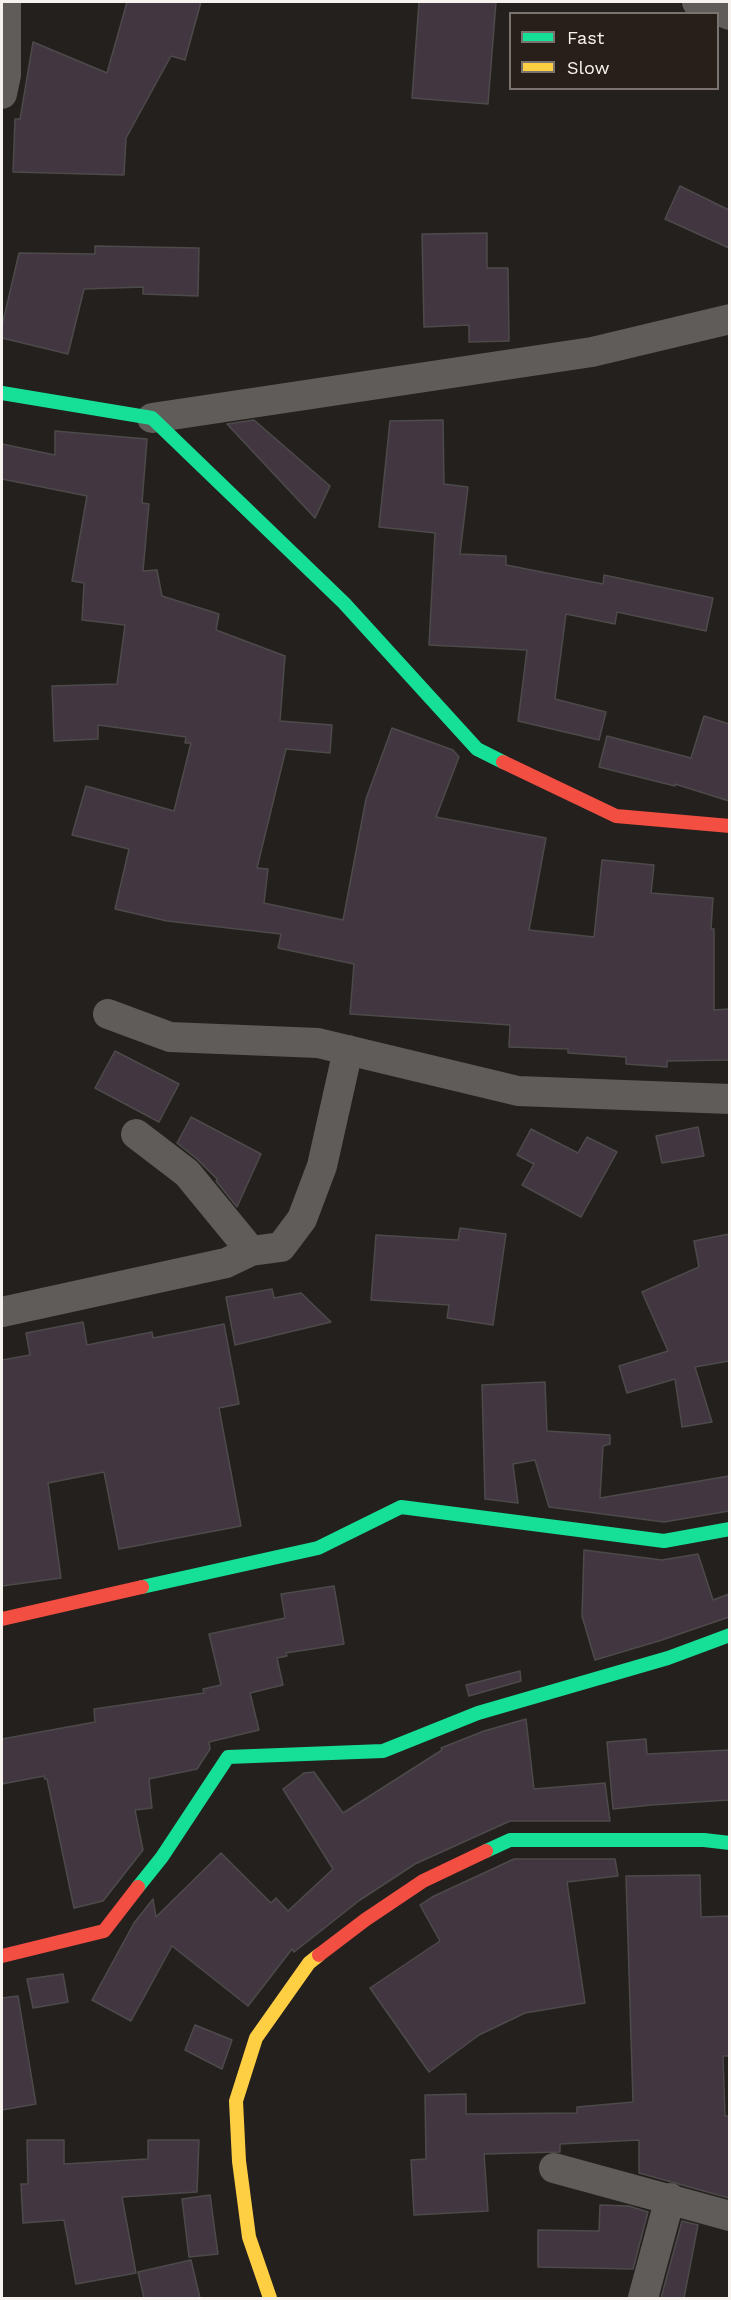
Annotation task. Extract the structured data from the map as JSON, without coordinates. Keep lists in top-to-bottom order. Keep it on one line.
{"legend":["Fast","Slow"]}
